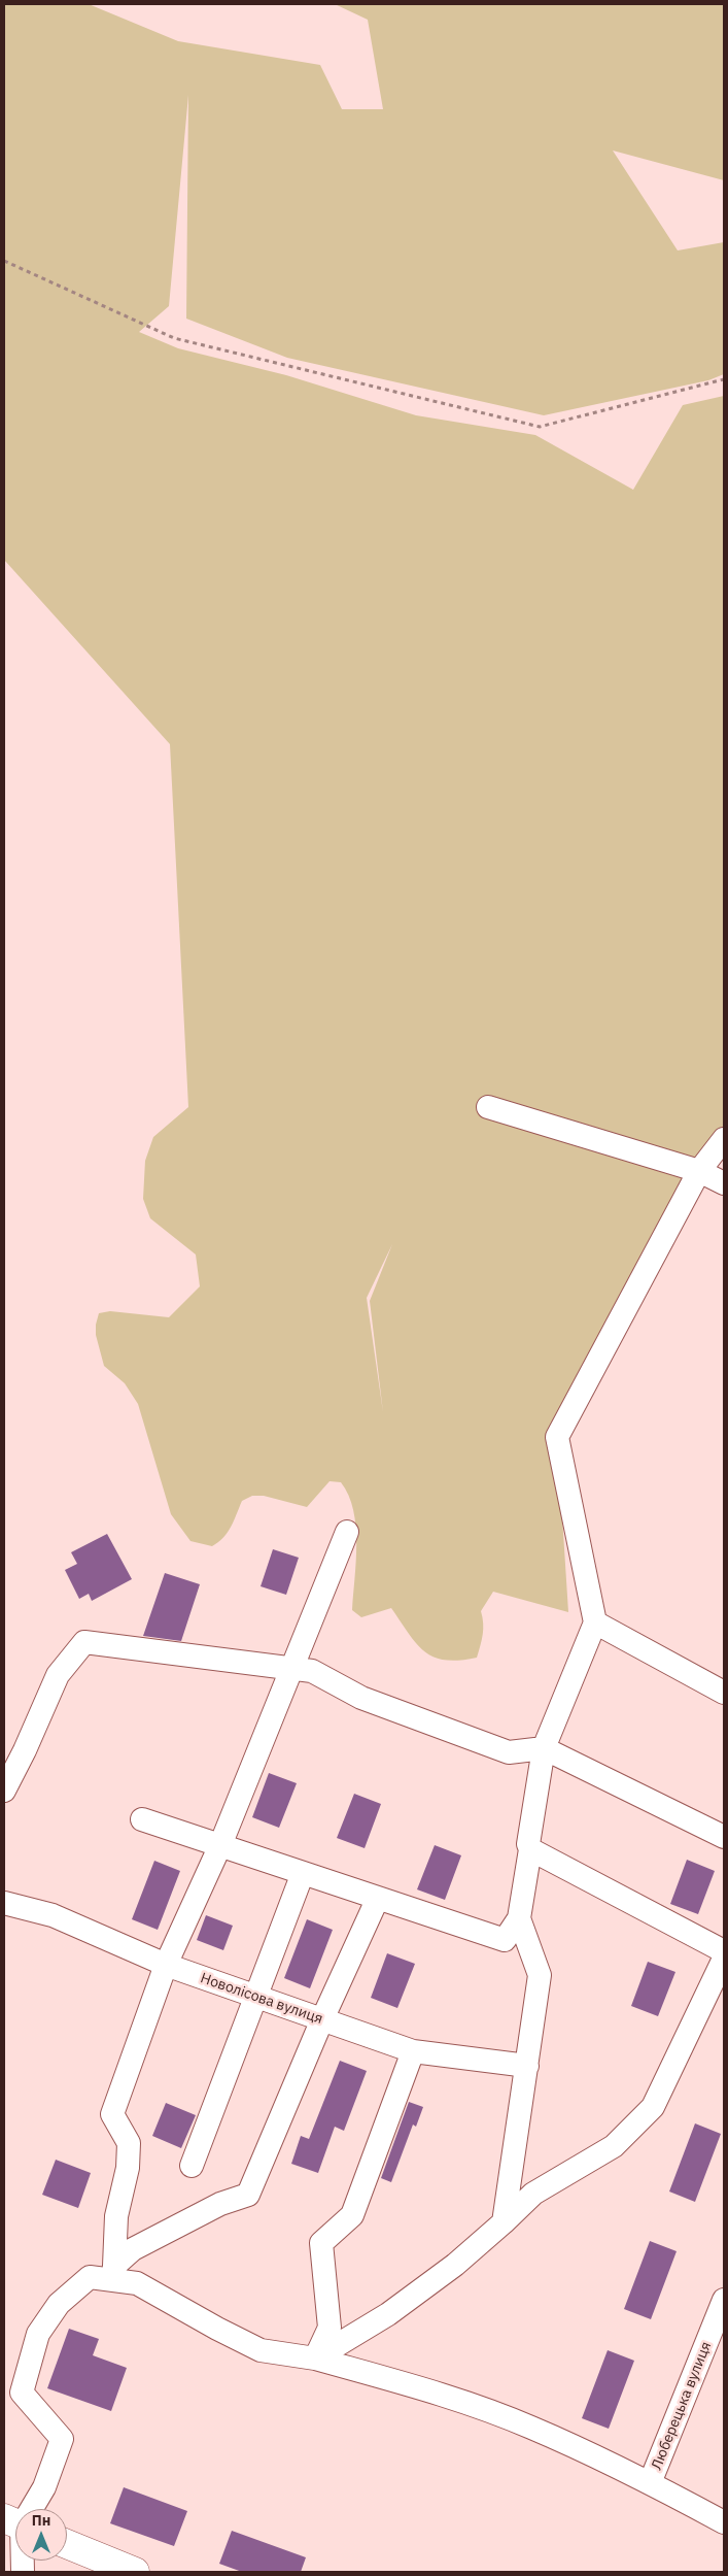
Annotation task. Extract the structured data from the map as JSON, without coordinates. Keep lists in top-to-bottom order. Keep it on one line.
{"streets":{"street":["Новолісова вулиця","Люберецька вулиця"]},"north":"top"}
